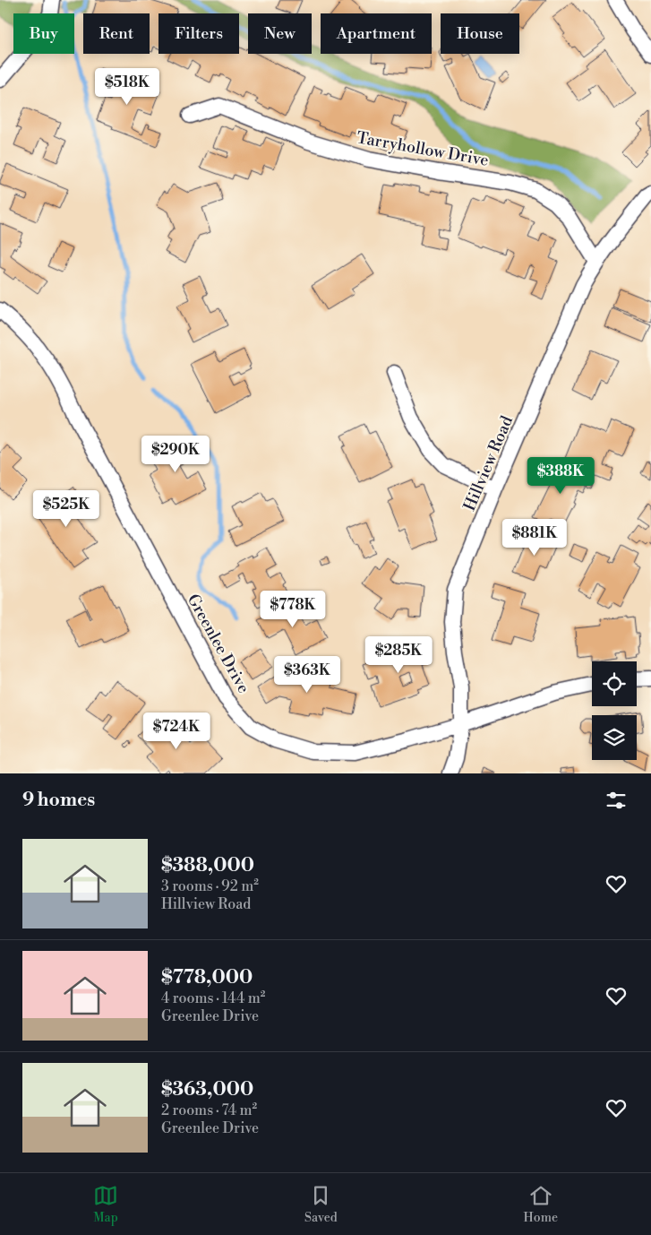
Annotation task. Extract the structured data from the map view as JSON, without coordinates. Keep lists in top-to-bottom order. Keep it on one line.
{"streets":{"street":["Tarryhollow Drive","Hillview Road","Greenlee Drive"]},"crossings":[["Tarryhollow Drive","Hillview Road"],["Hillview Road","Greenlee Drive"]],"page":{"chip":["Buy","Rent","Filters","New","Apartment","House"],"price":["$518K","$290K","$388K","$525K","$881K","$778K","$285K","$363K","$724K"],"heading":"9 homes","list":[{"name":"$388,000","note":"3 rooms · 92 m² · Hillview Road"},{"name":"$778,000","note":"4 rooms · 144 m² · Greenlee Drive"},{"name":"$363,000","note":"2 rooms · 74 m² · Greenlee Drive"}],"tabs":["Map","Saved","Home"]}}
